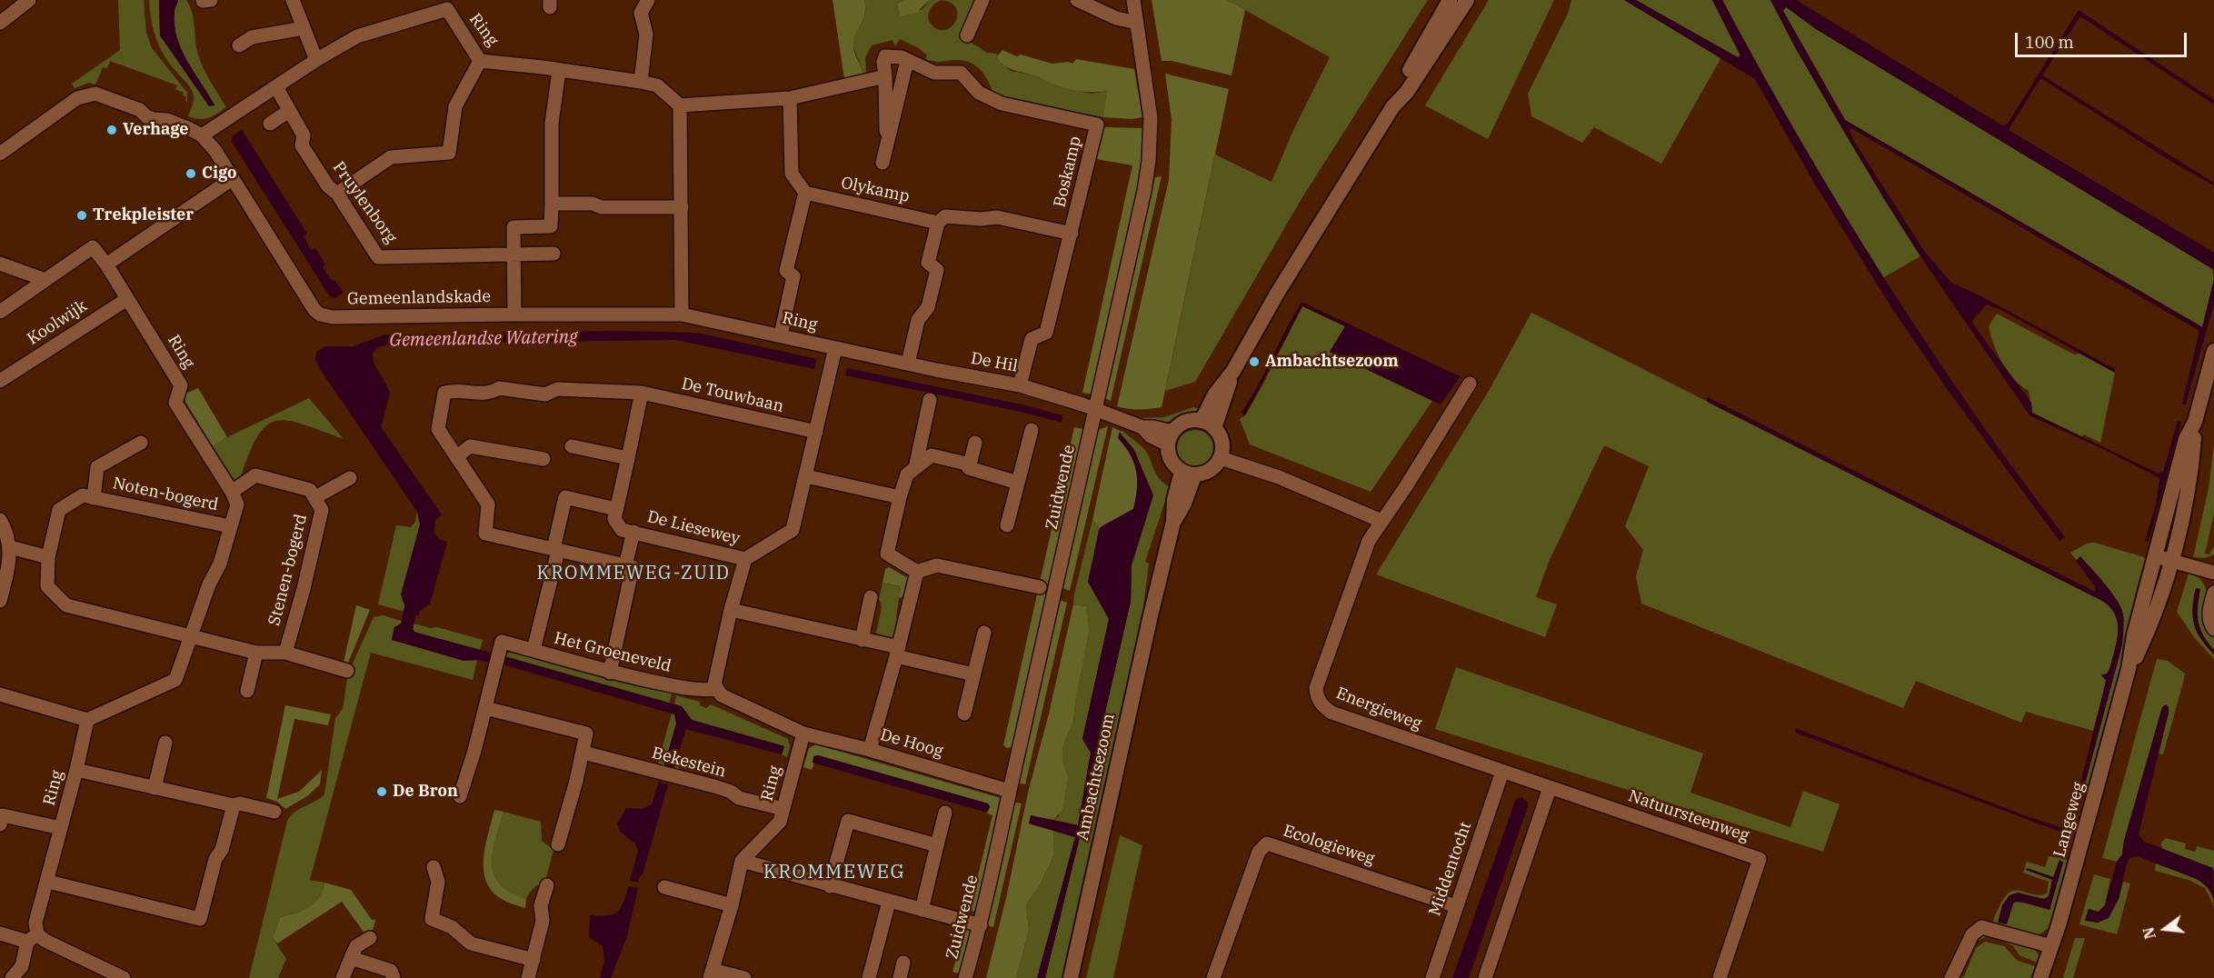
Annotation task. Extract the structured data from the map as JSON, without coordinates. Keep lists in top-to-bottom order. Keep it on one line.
{"streets":{"street":["Ring","Boskamp","Olykamp","Pruylenborg","Gemeenlandskade","Koolwijk","De Hil","De Touwbaan","Zuidwende","Noten-bogerd","De Liesewey","Stenen-bogerd","Het Groeneveld","Energieweg","De Hoog","Bekestein","Ambachtsezoom","Natuursteenweg","Langeweg","Ecologieweg","Middentocht"]},"crossings":[["Ring","Pruylenborg"],["Ring","Gemeenlandskade"],["Ring","Koolwijk"],["Ring","De Hil"],["Ring","De Touwbaan"],["Ring","Noten-bogerd"],["Ring","De Liesewey"],["Ring","Stenen-bogerd"],["Ring","De Hoog"],["Ring","Bekestein"],["Boskamp","Olykamp"],["Boskamp","De Hil"],["De Hil","Zuidwende"],["De Hil","Ambachtsezoom"],["Zuidwende","De Hoog"],["De Liesewey","Het Groeneveld"],["Energieweg","Natuursteenweg"],["Energieweg","Middentocht"],["Ecologieweg","Middentocht"]],"districts":["KROMMEWEG-ZUID","KROMMEWEG"],"water":["Gemeenlandse Watering"],"places":["Verhage","Cigo","Trekpleister","Ambachtsezoom","De Bron"],"scale_bar":"100 m","north":"left"}
